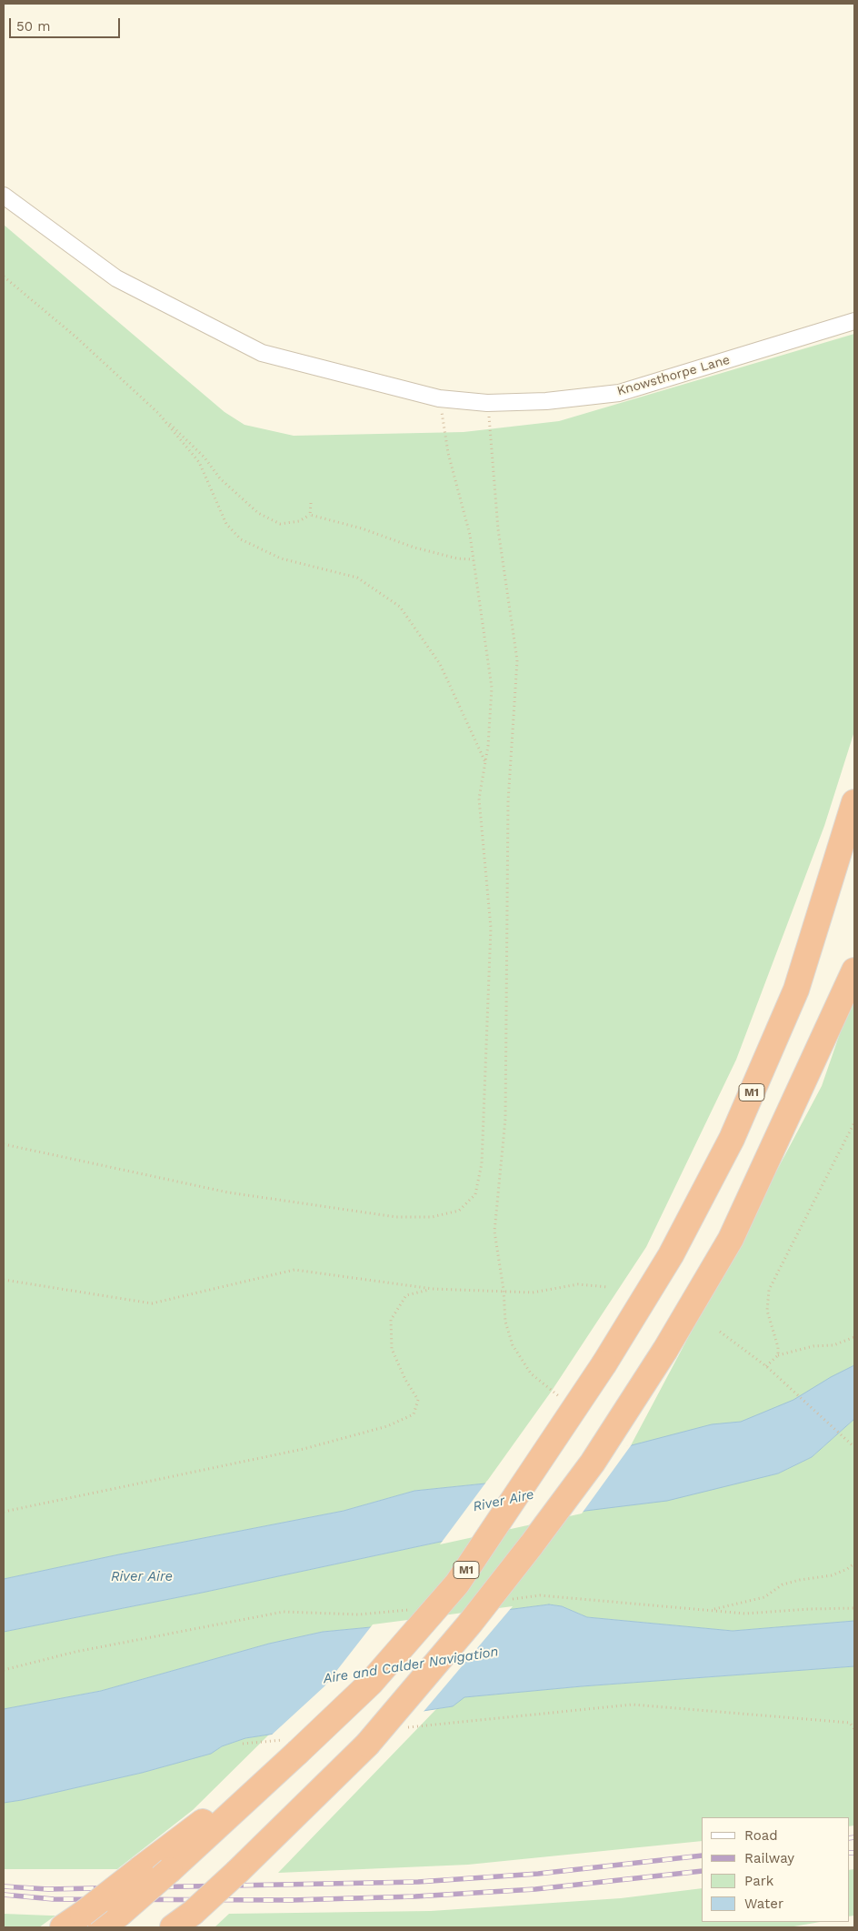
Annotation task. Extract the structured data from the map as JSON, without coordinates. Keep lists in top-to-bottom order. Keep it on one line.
{"streets":{"highway":["M1"],"street":["Knowsthorpe Lane"]},"water":["River Aire","Aire and Calder Navigation"],"legend":["Road","Railway","Park","Water"],"scale_bar":"50 m"}
